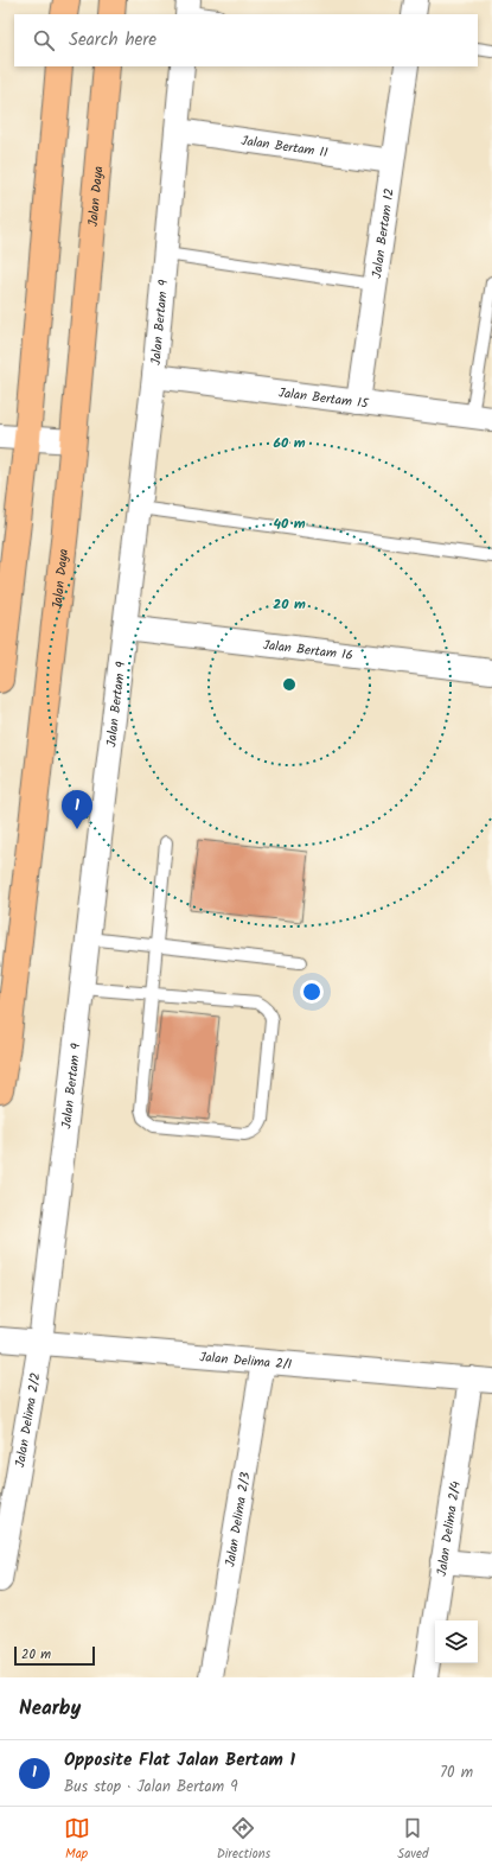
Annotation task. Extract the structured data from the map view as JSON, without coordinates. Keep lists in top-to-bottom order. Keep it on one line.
{"streets":{"main road":["Jalan Daya"],"street":["Jalan Bertam 11","Jalan Bertam 12","Jalan Bertam 9","Jalan Bertam 15","Jalan Bertam 16","Jalan Delima 2/1","Jalan Delima 2/2","Jalan Delima 2/3","Jalan Delima 2/4"]},"crossings":[["Jalan Bertam 11","Jalan Bertam 12"],["Jalan Bertam 11","Jalan Bertam 9"],["Jalan Bertam 12","Jalan Bertam 15"],["Jalan Bertam 9","Jalan Bertam 15"],["Jalan Bertam 9","Jalan Bertam 16"],["Jalan Bertam 9","Jalan Delima 2/1"],["Jalan Bertam 9","Jalan Delima 2/2"],["Jalan Delima 2/1","Jalan Delima 2/2"],["Jalan Delima 2/1","Jalan Delima 2/3"],["Jalan Delima 2/1","Jalan Delima 2/4"]],"scale_bar":"20 m","page":{"search":"Search here","pins":"1","scale":"20 m","heading":"Nearby","list":[{"mark":"1","name":"Opposite Flat Jalan Bertam 1","note":"Bus stop · Jalan Bertam 9","value":"70 m"}],"nav":["Map","Directions","Saved"]},"rings":["60 m","40 m","20 m"]}
